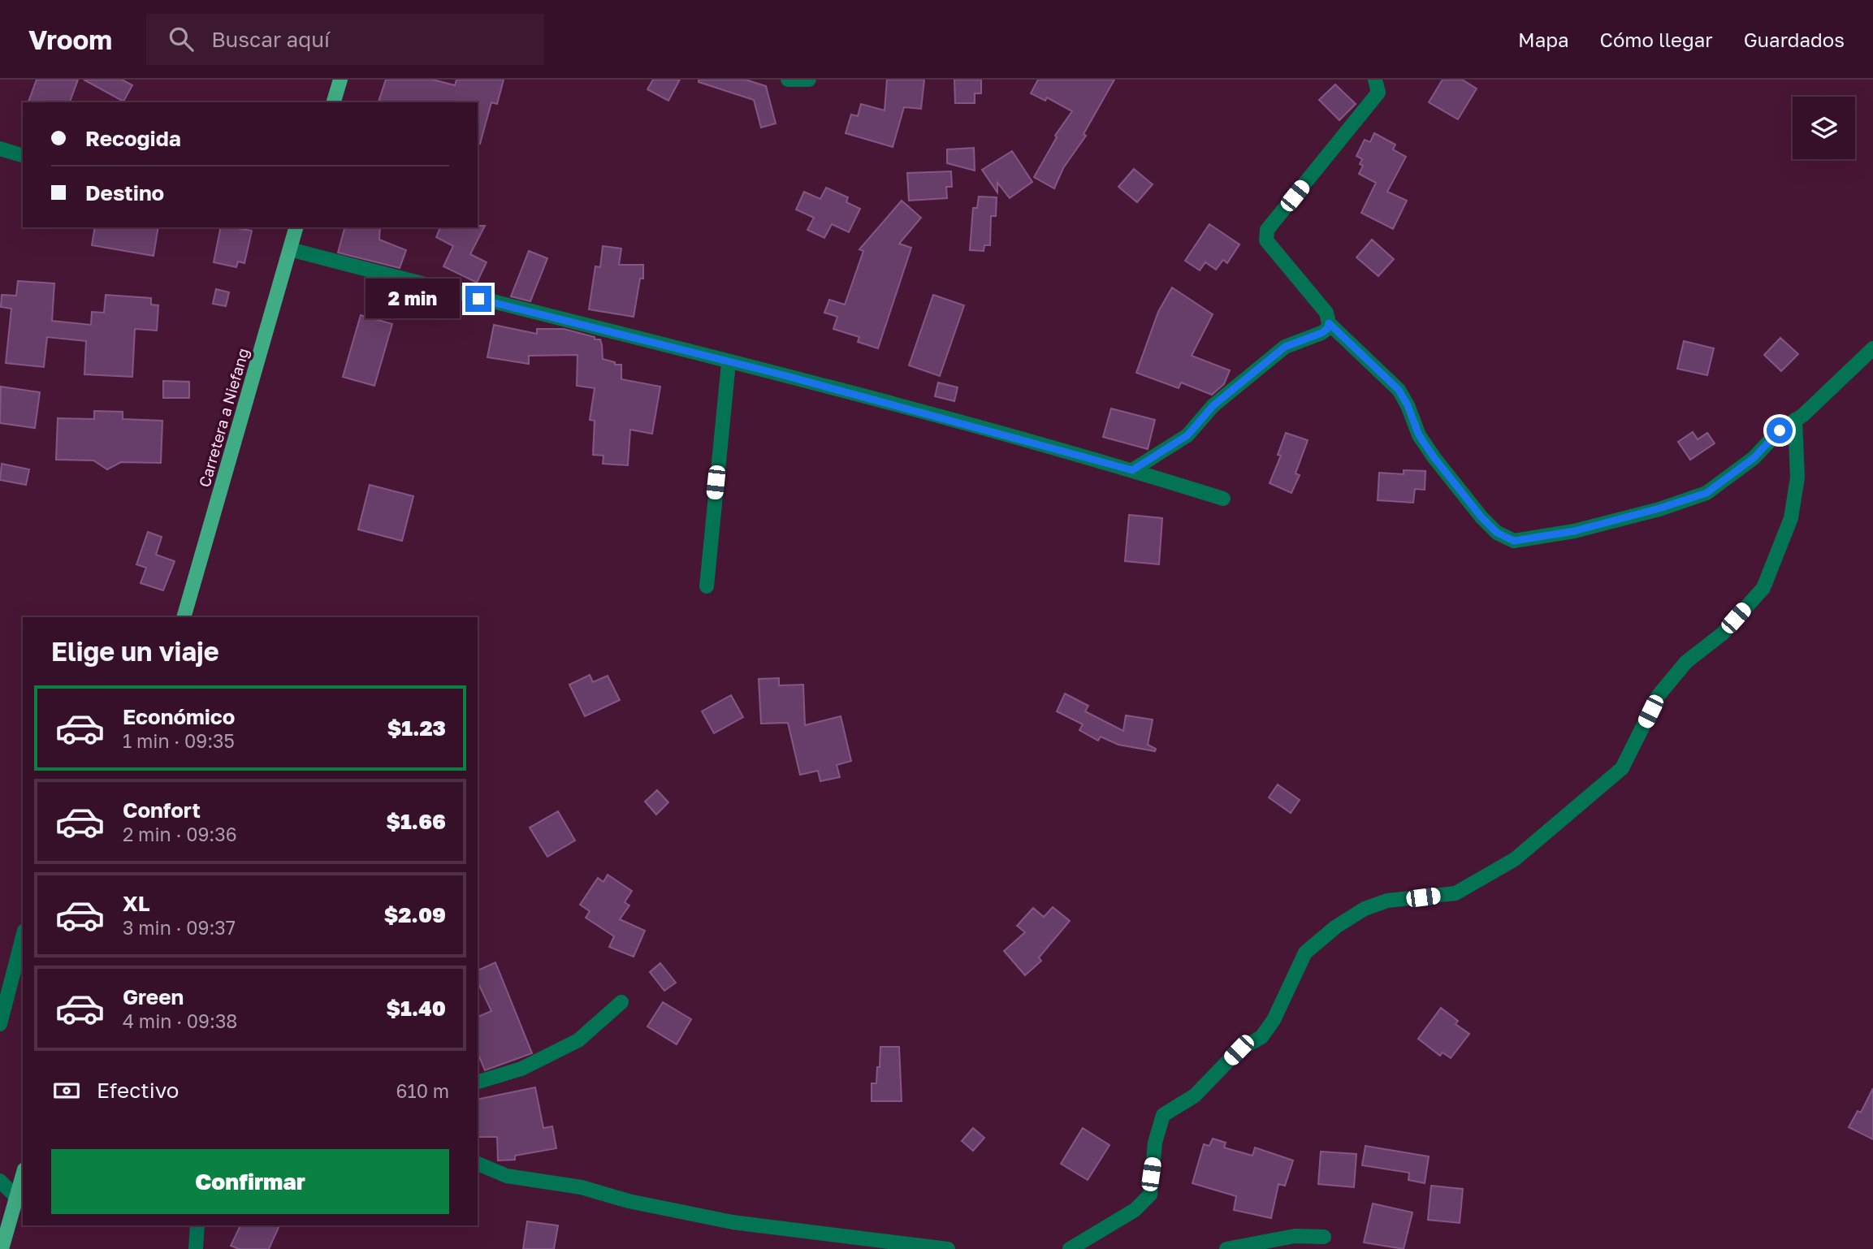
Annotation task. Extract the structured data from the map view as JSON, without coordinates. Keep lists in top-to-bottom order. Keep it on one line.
{"streets":{"main road":["Carretera a Niefang"]},"page":{"header":"Vroom","search":"Buscar aquí","nav":["Mapa","Cómo llegar","Guardados"],"banner":["Recogida","Destino"],"bubble":"2 min","heading":"Elige un viaje","list":[{"name":"Económico","note":"1 min · 09:35","value":"$1.23"},{"name":"Confort","note":"2 min · 09:36","value":"$1.66"},{"name":"XL","note":"3 min · 09:37","value":"$2.09"},{"name":"Green","note":"4 min · 09:38","value":"$1.40"}],"pay":["Efectivo","610 m"],"buttons":"Confirmar"}}
